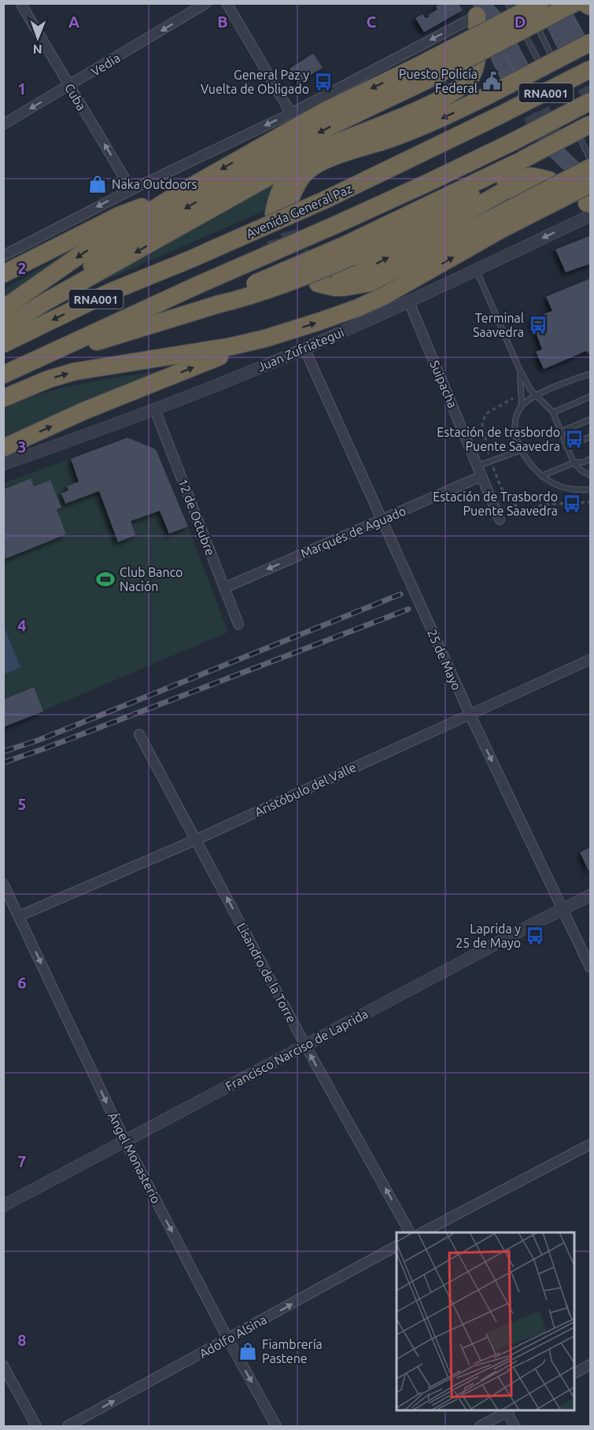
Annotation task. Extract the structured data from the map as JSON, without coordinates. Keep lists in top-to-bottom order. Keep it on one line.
{"streets":{"highway":["RNA001","Avenida General Paz"],"street":["Vedia","Cuba","Juan Zufriategui","Suipacha","12 de Octubre","Marqués de Aguado","25 de Mayo","Aristóbulo del Valle","Lisandro de la Torre","Francisco Narciso de Laprida","Ángel Monasterio","Adolfo Alsina"]},"crossings":[["Vedia","Cuba"],["Juan Zufriategui","Suipacha"],["Juan Zufriategui","12 de Octubre"],["Juan Zufriategui","25 de Mayo"],["Suipacha","Marqués de Aguado"],["12 de Octubre","Marqués de Aguado"],["Marqués de Aguado","25 de Mayo"],["25 de Mayo","Aristóbulo del Valle"],["25 de Mayo","Francisco Narciso de Laprida"],["Aristóbulo del Valle","Lisandro de la Torre"],["Aristóbulo del Valle","Ángel Monasterio"],["Lisandro de la Torre","Francisco Narciso de Laprida"],["Francisco Narciso de Laprida","Ángel Monasterio"],["Ángel Monasterio","Adolfo Alsina"]],"one_way":["Vedia","Cuba","Marqués de Aguado","Lisandro de la Torre","Ángel Monasterio","Adolfo Alsina"],"places":{"public building":["Puesto Policía Federal"],"bus stop":["General Paz y Vuelta de Obligado","Terminal Saavedra","Estación de trasbordo Puente Saavedra","Estación de Trasbordo Puente Saavedra","Laprida y 25 de Mayo"],"shop":["Naka Outdoors","Fiambrería Pastene"],"sports":["Club Banco Nación"]},"north":"bottom","grid":{"columns":["A","B","C","D"],"rows":["1","2","3","4","5","6","7","8"]}}
